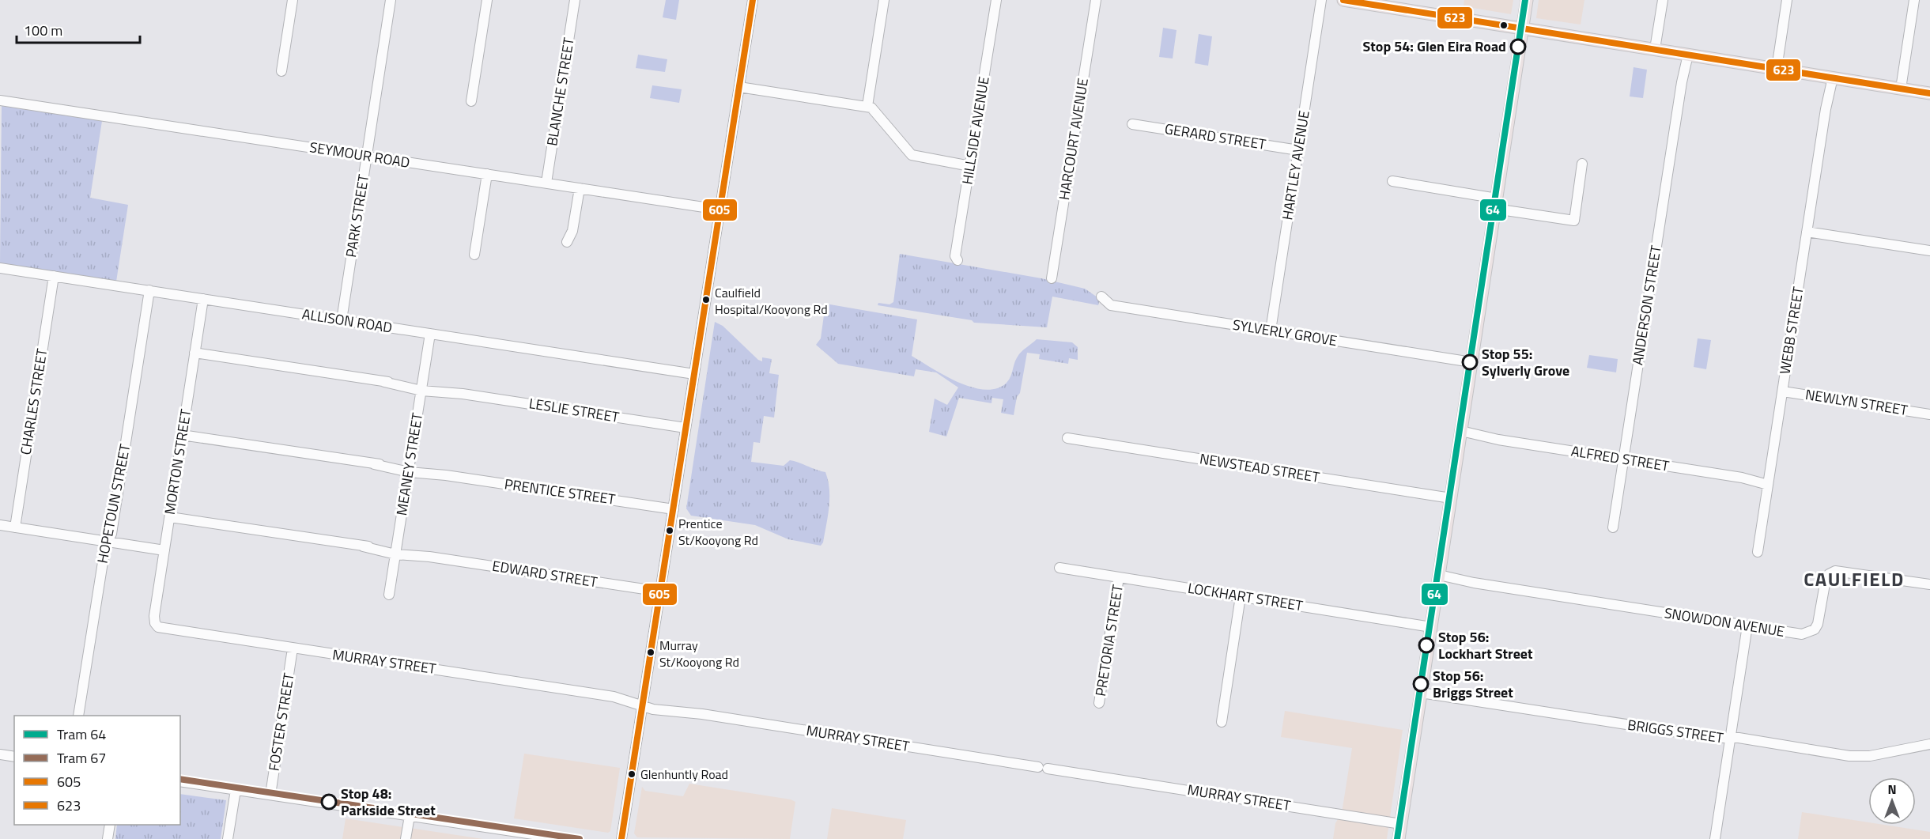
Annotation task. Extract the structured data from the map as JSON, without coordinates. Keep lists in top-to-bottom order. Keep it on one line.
{"streets":{"street":["BLANCHE STREET","HILLSIDE AVENUE","GERARD STREET","HARCOURT AVENUE","SEYMOUR ROAD","HARTLEY AVENUE","PARK STREET","ANDERSON STREET","ALLISON ROAD","WEBB STREET","SYLVERLY GROVE","CHARLES STREET","NEWLYN STREET","LESLIE STREET","ALFRED STREET","MORTON STREET","MEANEY STREET","NEWSTEAD STREET","PRENTICE STREET","HOPETOUN STREET","EDWARD STREET","LOCKHART STREET","SNOWDON AVENUE","PRETORIA STREET","MURRAY STREET","FOSTER STREET","BRIGGS STREET"]},"crossings":[["BLANCHE STREET","SEYMOUR ROAD"],["GERARD STREET","HARTLEY AVENUE"],["SEYMOUR ROAD","PARK STREET"],["HARTLEY AVENUE","SYLVERLY GROVE"],["PARK STREET","ALLISON ROAD"],["ANDERSON STREET","ALFRED STREET"],["ALLISON ROAD","CHARLES STREET"],["ALLISON ROAD","MORTON STREET"],["ALLISON ROAD","MEANEY STREET"],["ALLISON ROAD","HOPETOUN STREET"],["WEBB STREET","NEWLYN STREET"],["WEBB STREET","ALFRED STREET"],["LESLIE STREET","MORTON STREET"],["LESLIE STREET","MEANEY STREET"],["MORTON STREET","PRENTICE STREET"],["MORTON STREET","EDWARD STREET"],["MORTON STREET","MURRAY STREET"],["MEANEY STREET","PRENTICE STREET"],["MEANEY STREET","EDWARD STREET"],["LOCKHART STREET","PRETORIA STREET"],["MURRAY STREET","FOSTER STREET"]],"districts":["CAULFIELD"],"places":["Stop 54: Glen Eira Road","Caulfield Hospital/Kooyong Rd","Stop 55: Sylverly Grove","Prentice St/Kooyong Rd","Stop 56: Lockhart Street","Murray St/Kooyong Rd","Stop 56: Briggs Street","Glenhuntly Road","Stop 48: Parkside Street"],"lines":["tram line 64","transit line 605","transit line 623","tram line 67"],"legend":["Tram 64","Tram 67","605","623"],"scale_bar":"100 m","north":"top"}
